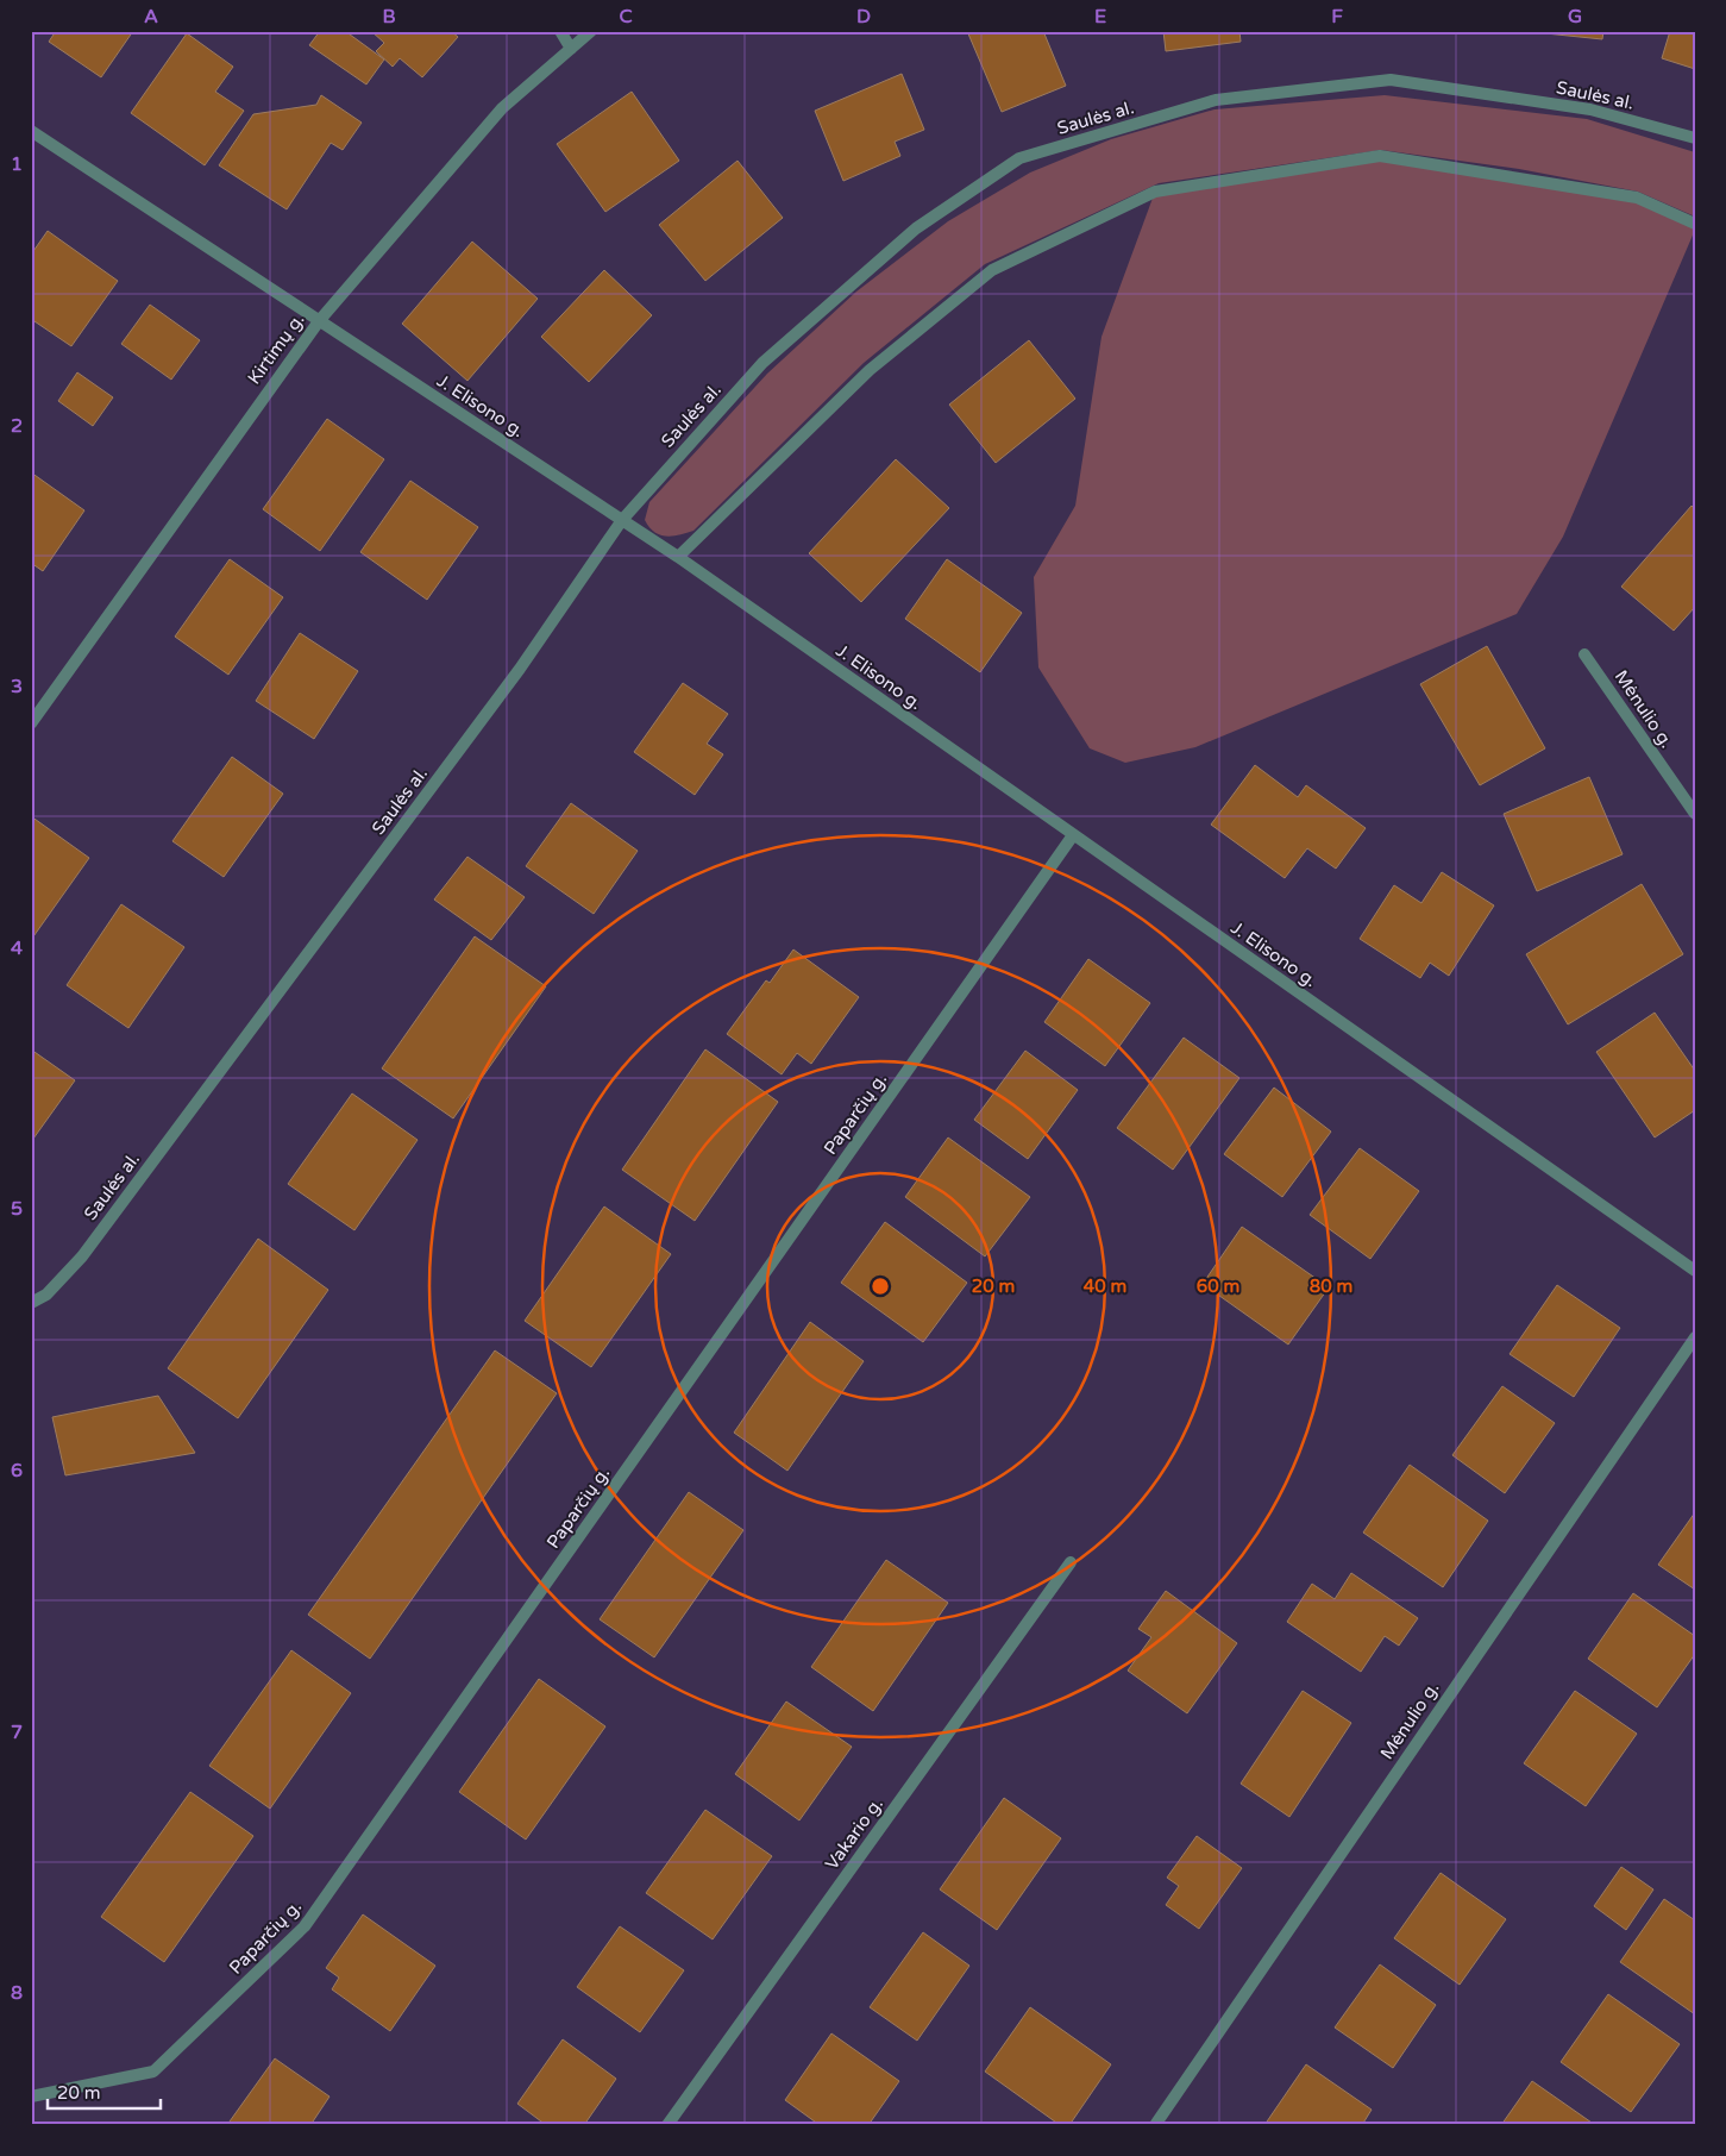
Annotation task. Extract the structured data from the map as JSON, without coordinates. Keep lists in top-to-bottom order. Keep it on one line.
{"streets":{"street":["Saulės al.","Kirtimų g.","J. Elisono g.","Mėnulio g.","Paparčių g.","Vakario g."]},"crossings":[["Saulės al.","J. Elisono g."],["Kirtimų g.","J. Elisono g."],["J. Elisono g.","Paparčių g."]],"scale_bar":"20 m","grid":{"columns":["A","B","C","D","E","F","G"],"rows":["1","2","3","4","5","6","7","8"]},"rings":["20 m","40 m","60 m","80 m"]}
